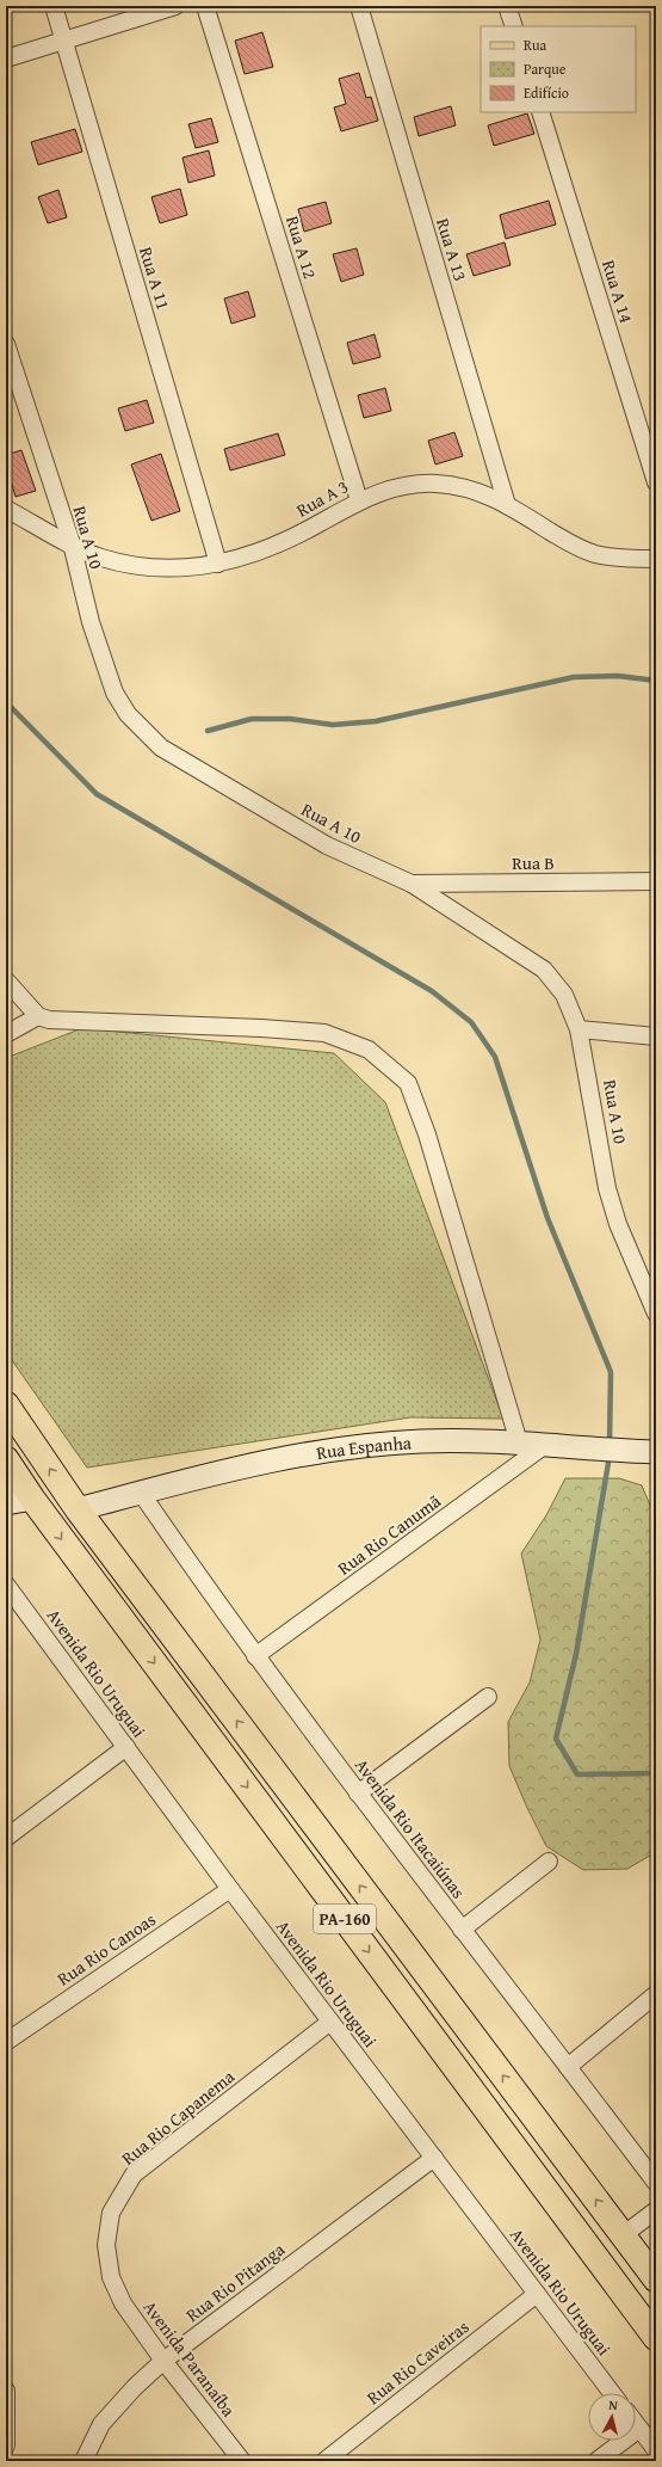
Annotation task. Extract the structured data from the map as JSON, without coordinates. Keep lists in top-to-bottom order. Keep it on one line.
{"streets":{"main road":["PA-160"],"street":["Rua A 12","Rua A 13","Rua A 11","Rua A 14","Rua A 3","Rua A 10","Rua B","Rua Espanha","Rua Rio Canumã","Avenida Rio Uruguai","Avenida Rio Itacaiúnas","Rua Rio Canoas","Rua Rio Capanema","Rua Rio Pitanga","Avenida Paranaíba","Rua Rio Caveiras"]},"crossings":[["Rua A 12","Rua A 3"],["Rua A 13","Rua A 3"],["Rua A 11","Rua A 3"],["Rua A 3","Rua A 10"],["Rua A 10","Rua B"],["Rua Espanha","Rua Rio Canumã"],["Rua Espanha","Avenida Rio Itacaiúnas"],["Rua Espanha","PA-160"],["Rua Rio Canumã","Avenida Rio Itacaiúnas"],["Avenida Rio Uruguai","Rua Rio Canoas"],["Avenida Rio Uruguai","Rua Rio Capanema"],["Avenida Rio Uruguai","Rua Rio Pitanga"],["Avenida Rio Uruguai","Rua Rio Caveiras"],["Rua Rio Capanema","Avenida Paranaíba"],["Rua Rio Pitanga","Avenida Paranaíba"]],"legend":["Rua","Parque","Edifício"],"north":"top"}
